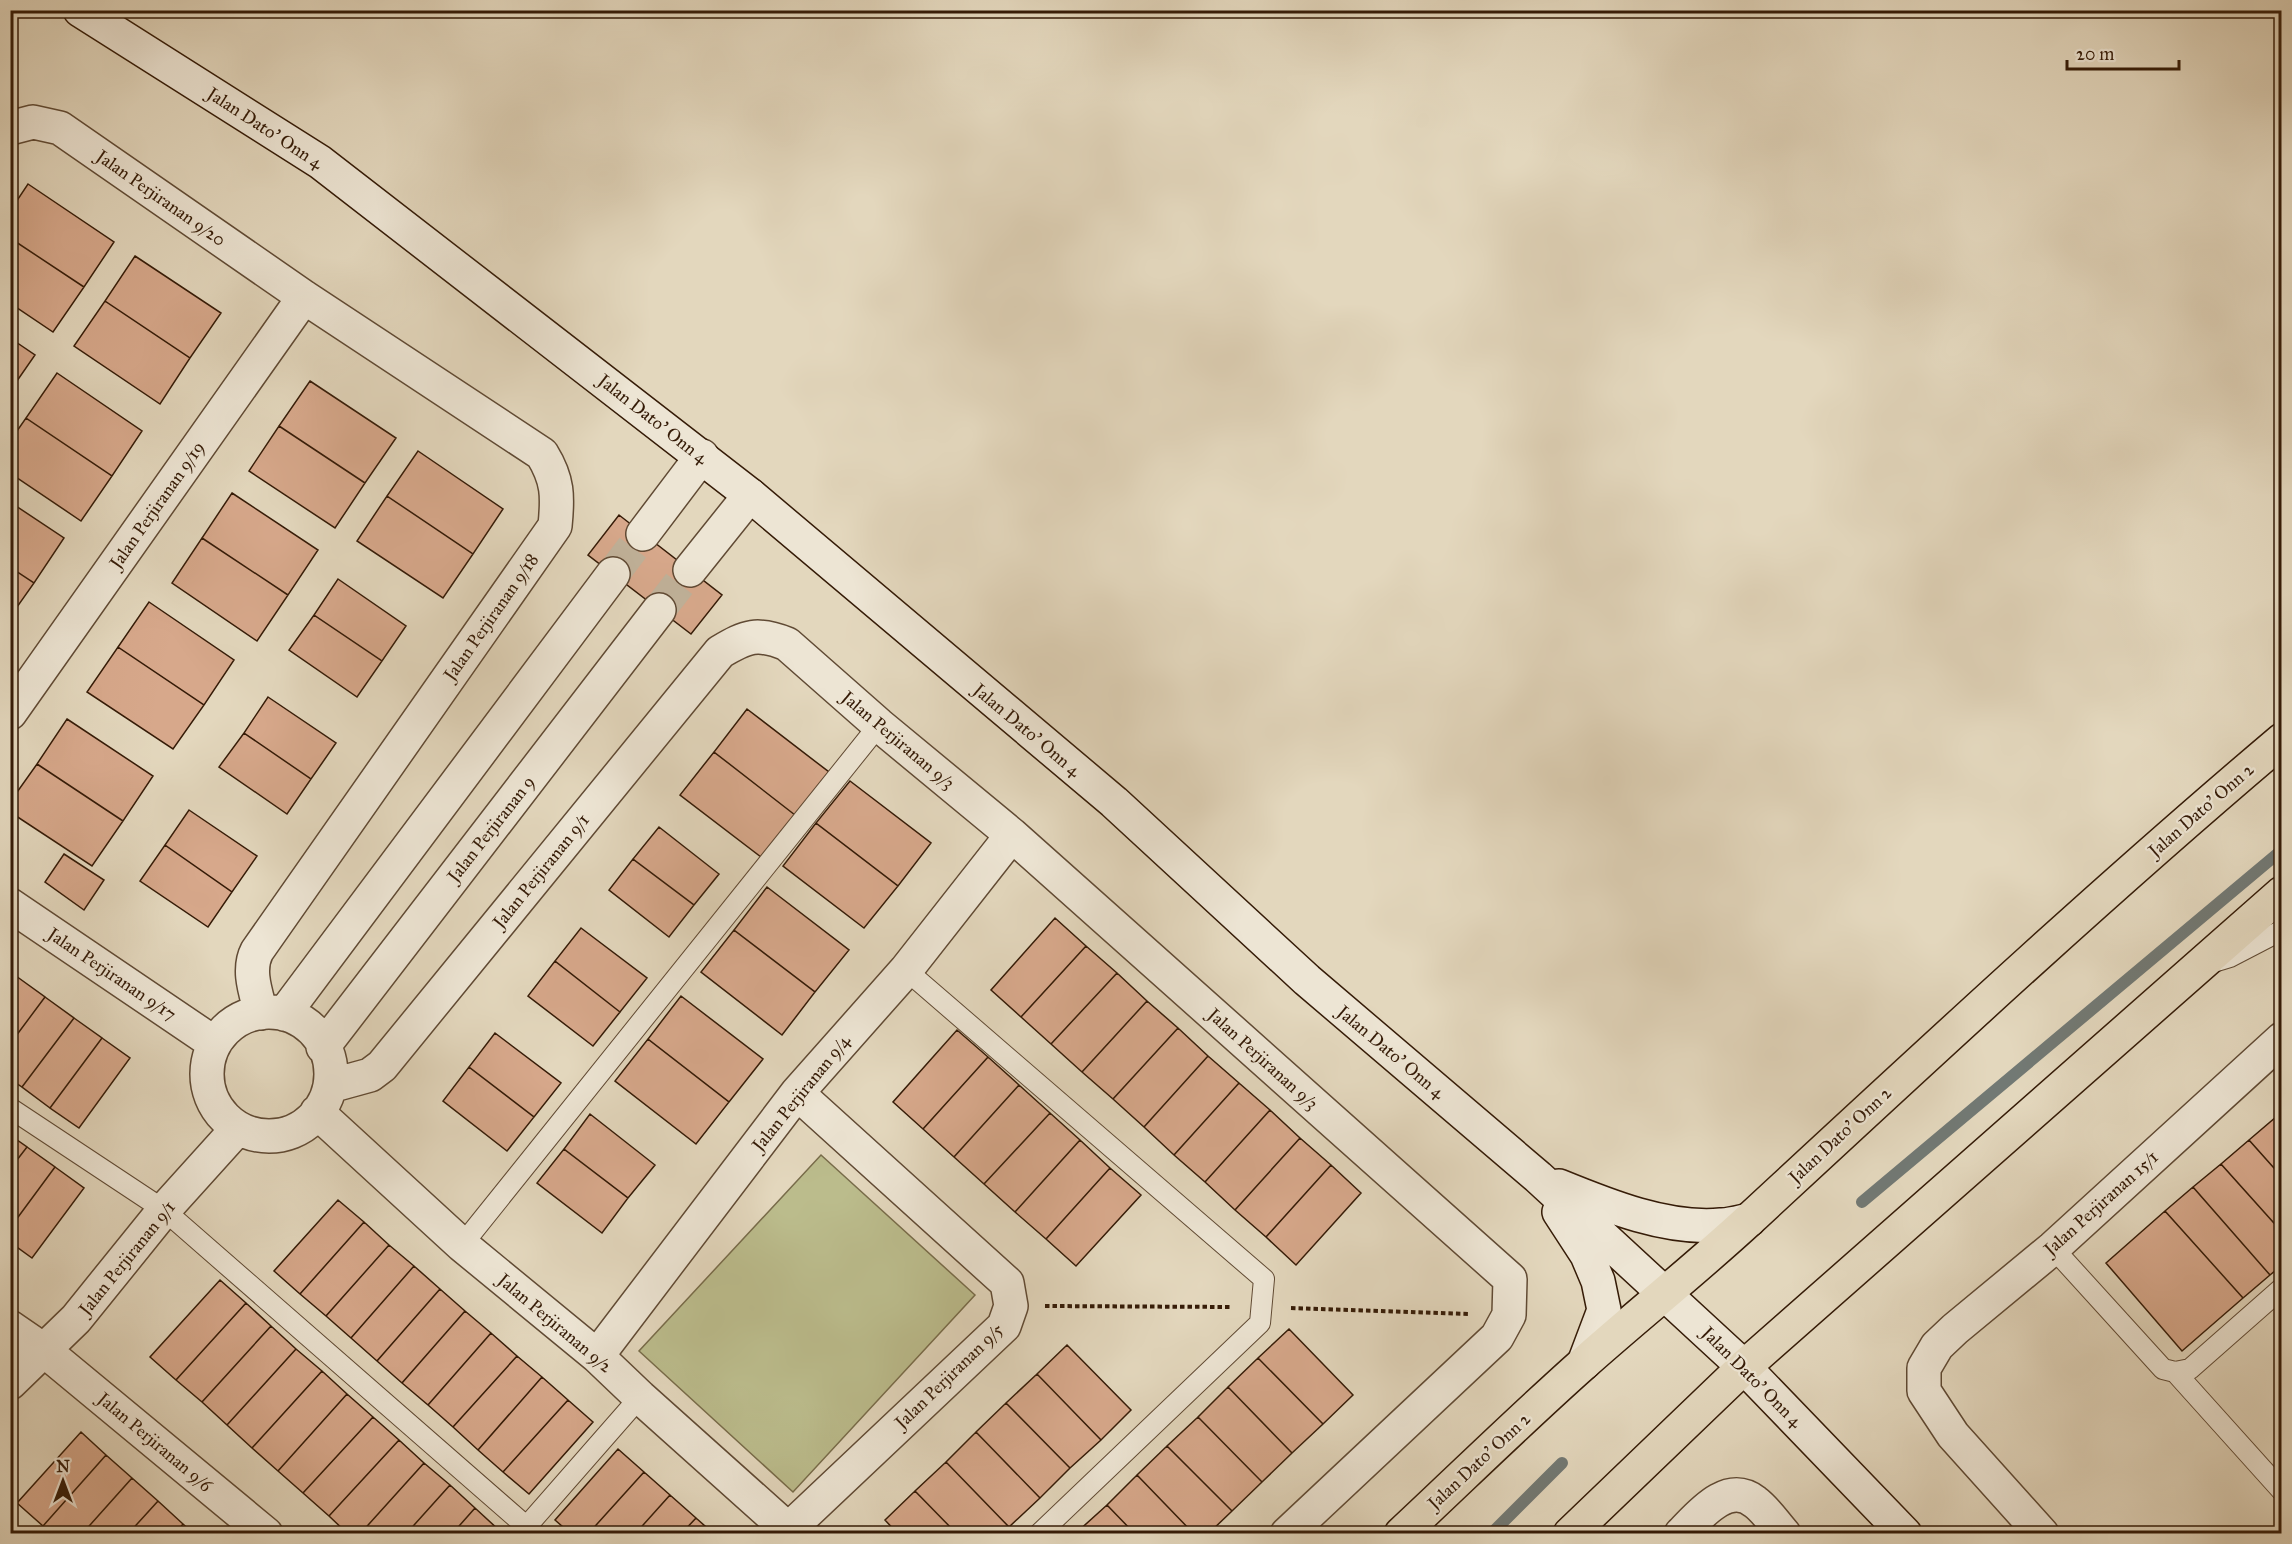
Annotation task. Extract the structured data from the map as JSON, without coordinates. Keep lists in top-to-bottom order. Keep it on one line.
{"streets":{"main road":["Jalan Dato' Onn 2"],"street":["Jalan Dato' Onn 4","Jalan Perjiranan 9/20","Jalan Perjiranan 9/19","Jalan Perjiranan 9/18","Jalan Perjiranan 9/3","Jalan Perjiranan 9","Jalan Perjiranan 9/1","Jalan Perjiranan 9/17","Jalan Perjiranan 9/4","Jalan Perjiranan 15/1","Jalan Perjiranan 9/2","Jalan Perjiranan 9/5","Jalan Perjiranan 9/6"]},"crossings":[["Jalan Dato' Onn 4","Jalan Dato' Onn 2"],["Jalan Perjiranan 9/20","Jalan Perjiranan 9/19"],["Jalan Perjiranan 9/20","Jalan Perjiranan 9/18"],["Jalan Perjiranan 9/19","Jalan Perjiranan 9/18"],["Jalan Perjiranan 9/18","Jalan Perjiranan 9"],["Jalan Perjiranan 9/18","Jalan Perjiranan 9/1"],["Jalan Perjiranan 9/18","Jalan Perjiranan 9/17"],["Jalan Perjiranan 9/18","Jalan Perjiranan 9/2"],["Jalan Perjiranan 9/3","Jalan Perjiranan 9/1"],["Jalan Perjiranan 9/3","Jalan Perjiranan 9/4"],["Jalan Perjiranan 9","Jalan Perjiranan 9/1"],["Jalan Perjiranan 9","Jalan Perjiranan 9/17"],["Jalan Perjiranan 9","Jalan Perjiranan 9/2"],["Jalan Perjiranan 9/1","Jalan Perjiranan 9/17"],["Jalan Perjiranan 9/1","Jalan Perjiranan 9/2"],["Jalan Perjiranan 9/1","Jalan Perjiranan 9/6"],["Jalan Perjiranan 9/17","Jalan Perjiranan 9/2"],["Jalan Perjiranan 9/4","Jalan Perjiranan 9/2"],["Jalan Perjiranan 9/4","Jalan Perjiranan 9/5"],["Jalan Perjiranan 9/2","Jalan Perjiranan 9/5"]],"scale_bar":"20 m","north":"top"}
